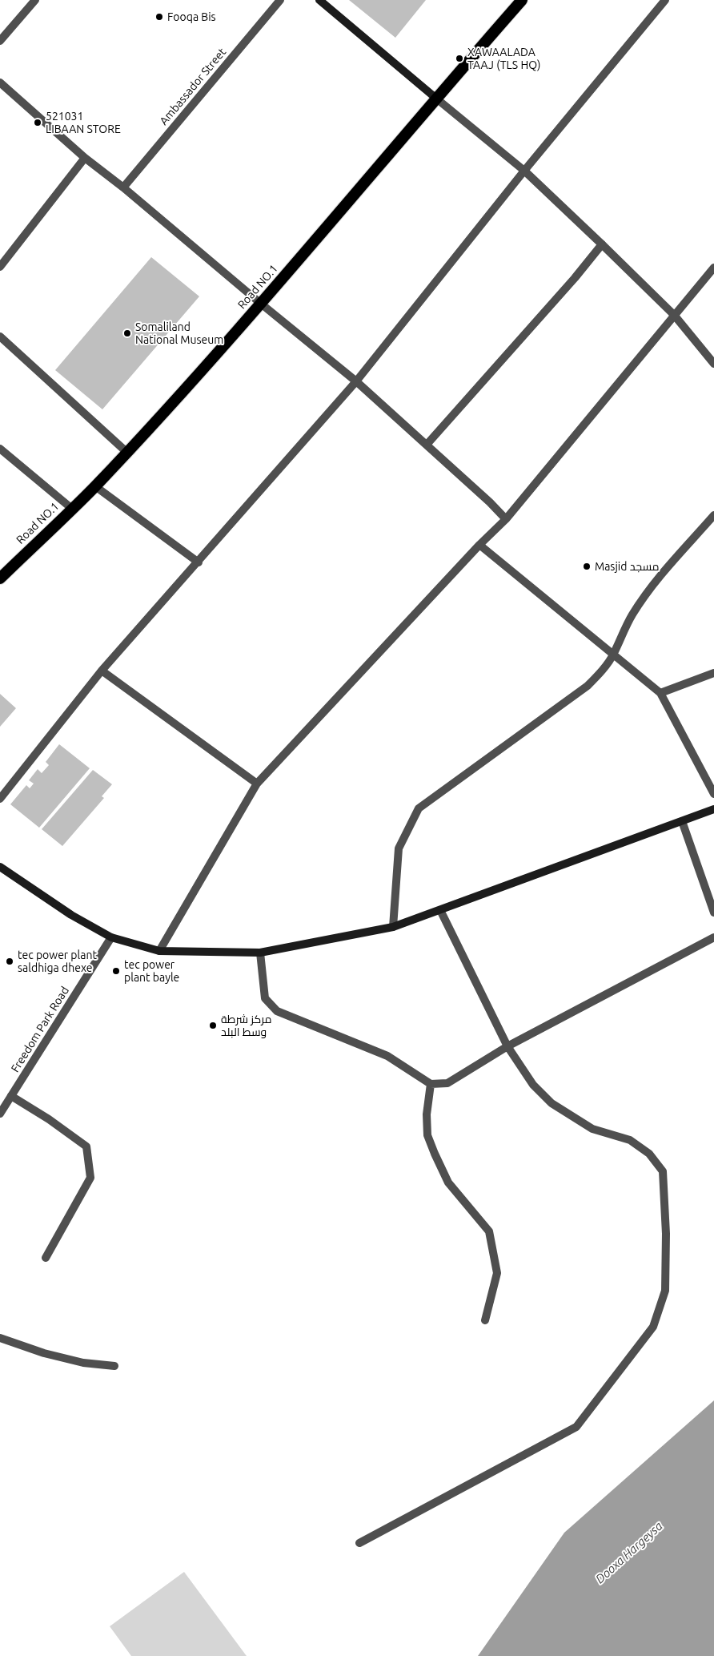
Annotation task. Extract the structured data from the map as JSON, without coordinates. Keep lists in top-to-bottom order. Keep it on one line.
{"streets":{"highway":["Road NO.1"],"street":["Ambassador Street","Freedom Park Road"]},"water":["Dooxa Hargeysa"],"places":["Fooqa Bis","XAWAALADA TAAJ (TLS HQ)","521031 LIBAAN STORE","Somaliland National Museum","Masjid مسجد","tec power plant saldhiga dhexe","tec power plant bayle","مركز شرطة وسط البلد"]}
